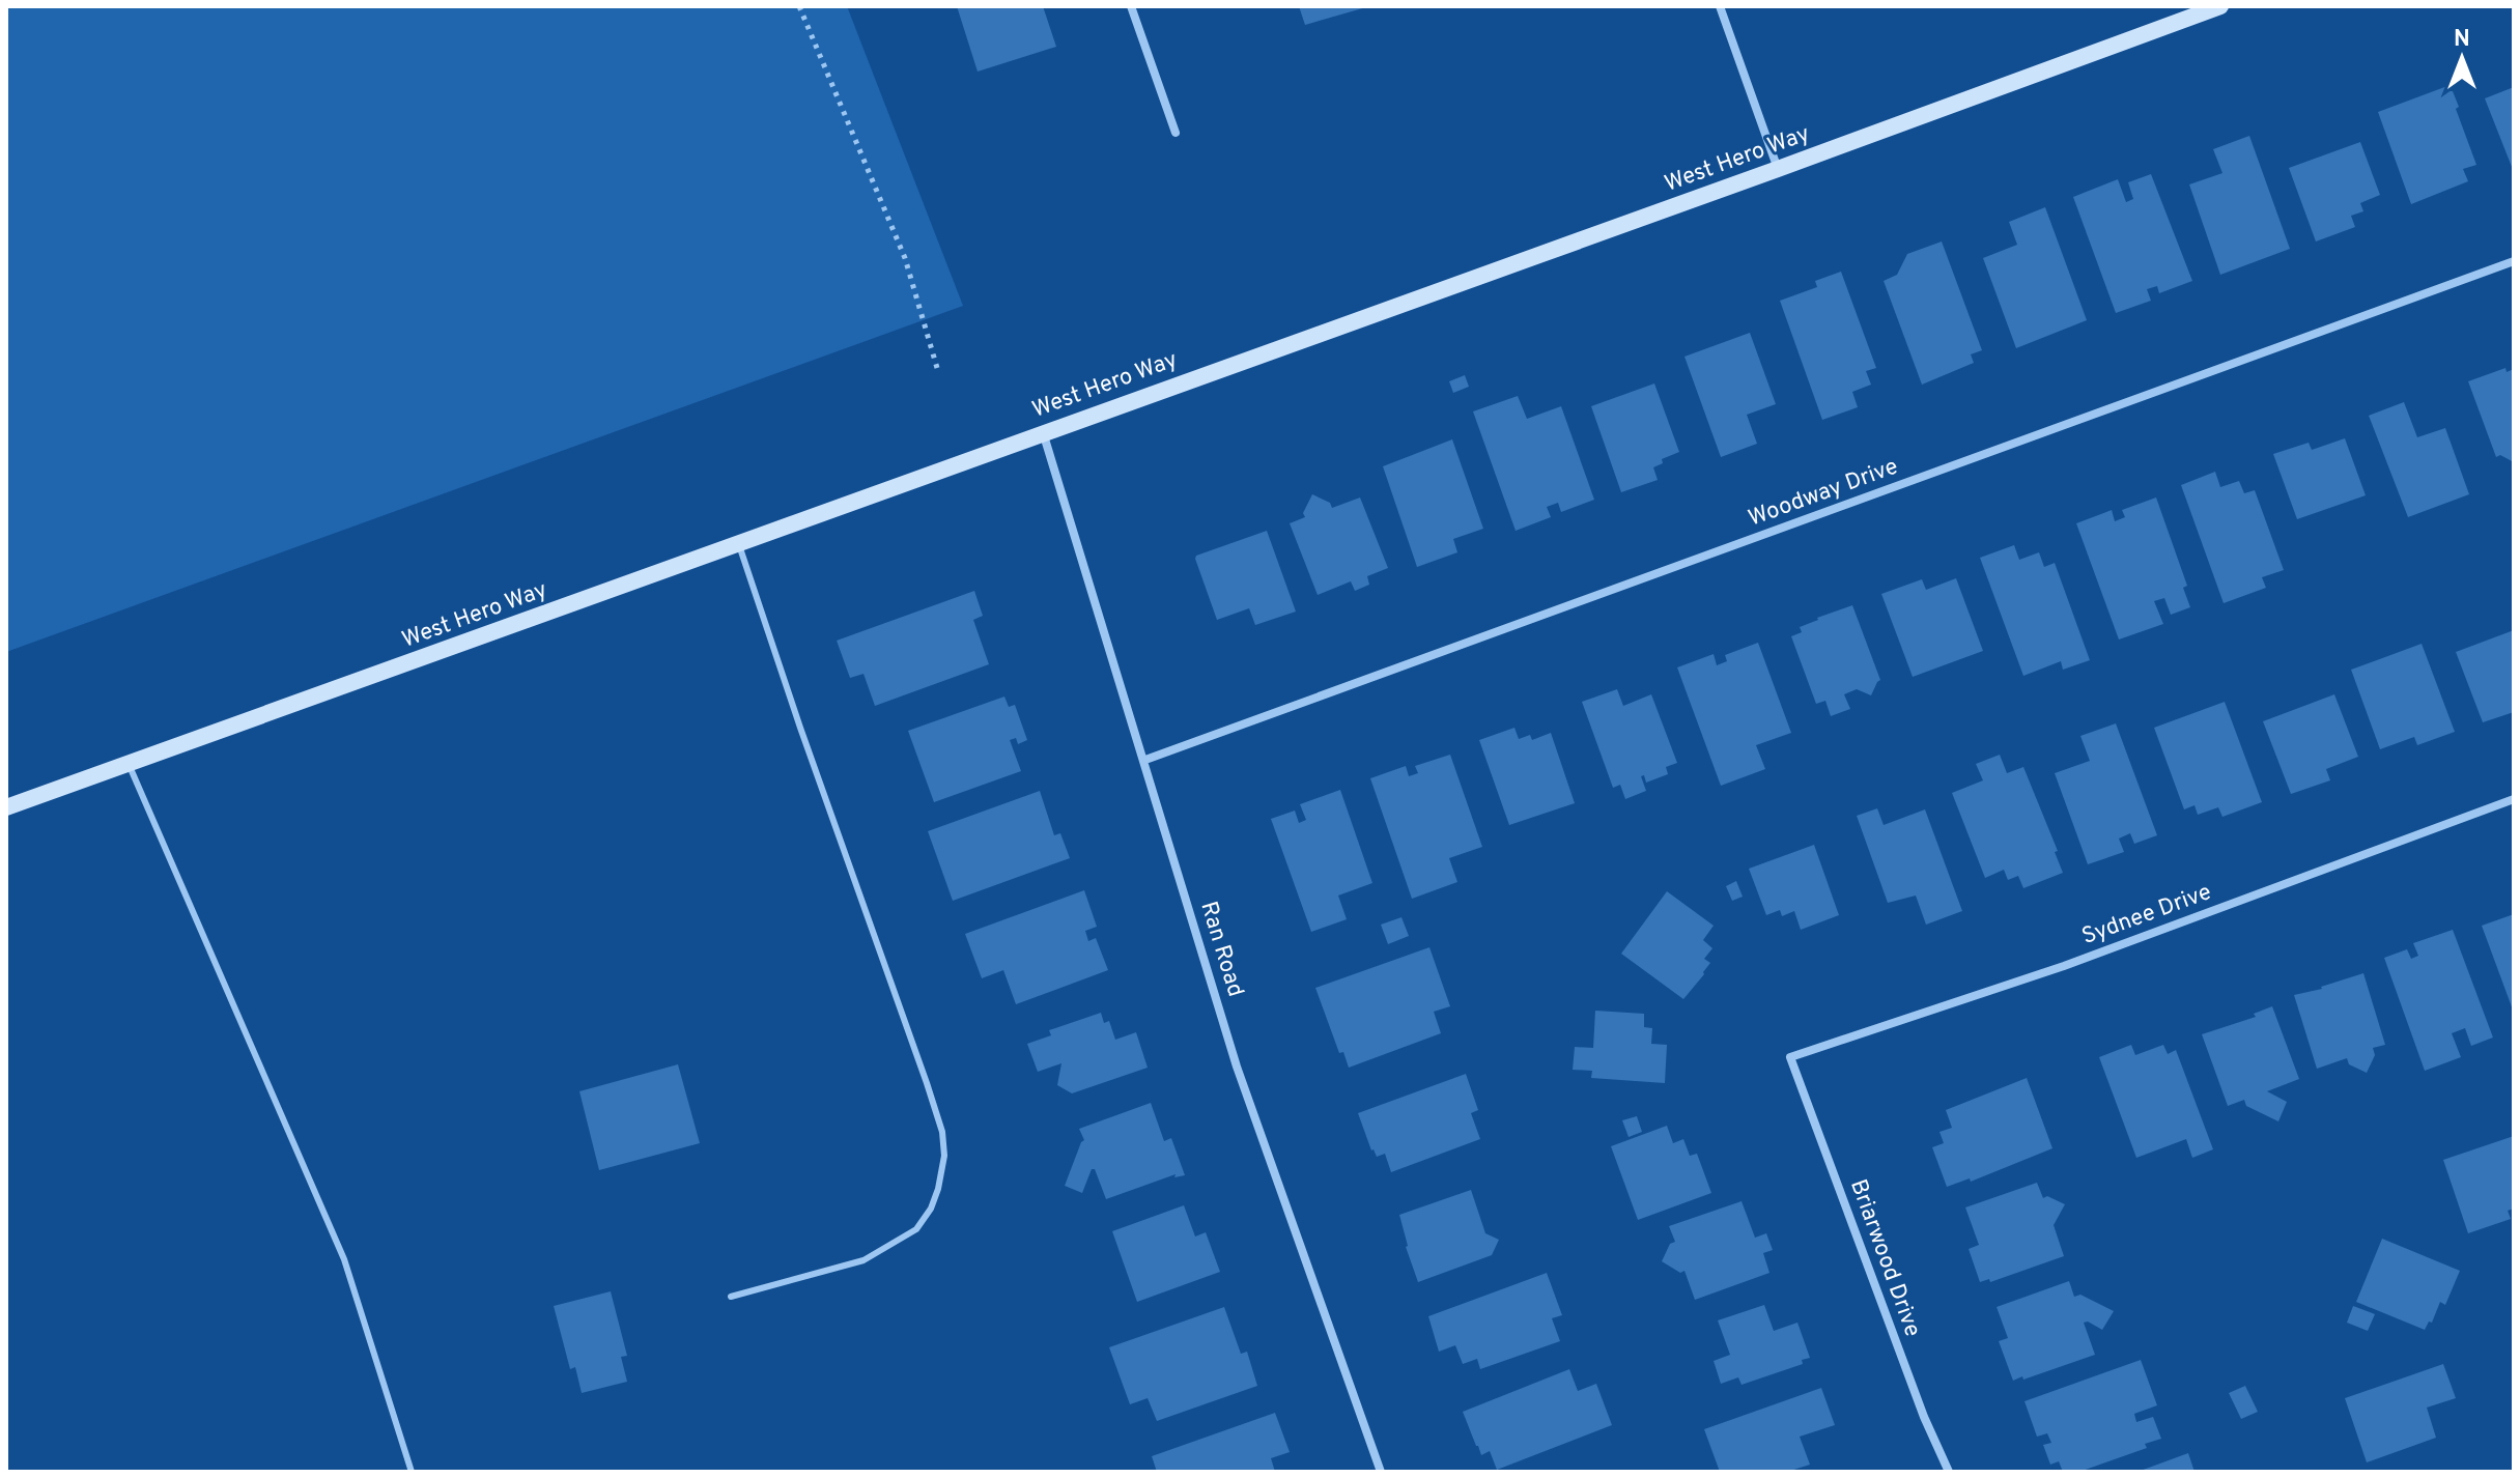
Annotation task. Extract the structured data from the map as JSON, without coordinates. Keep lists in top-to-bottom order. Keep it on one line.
{"streets":{"main road":["West Hero Way"],"street":["Woodway Drive","Sydnee Drive","Ran Road","Briarwood Drive"]},"crossings":[["West Hero Way","Ran Road"],["Woodway Drive","Ran Road"],["Sydnee Drive","Briarwood Drive"]],"north":"top"}
